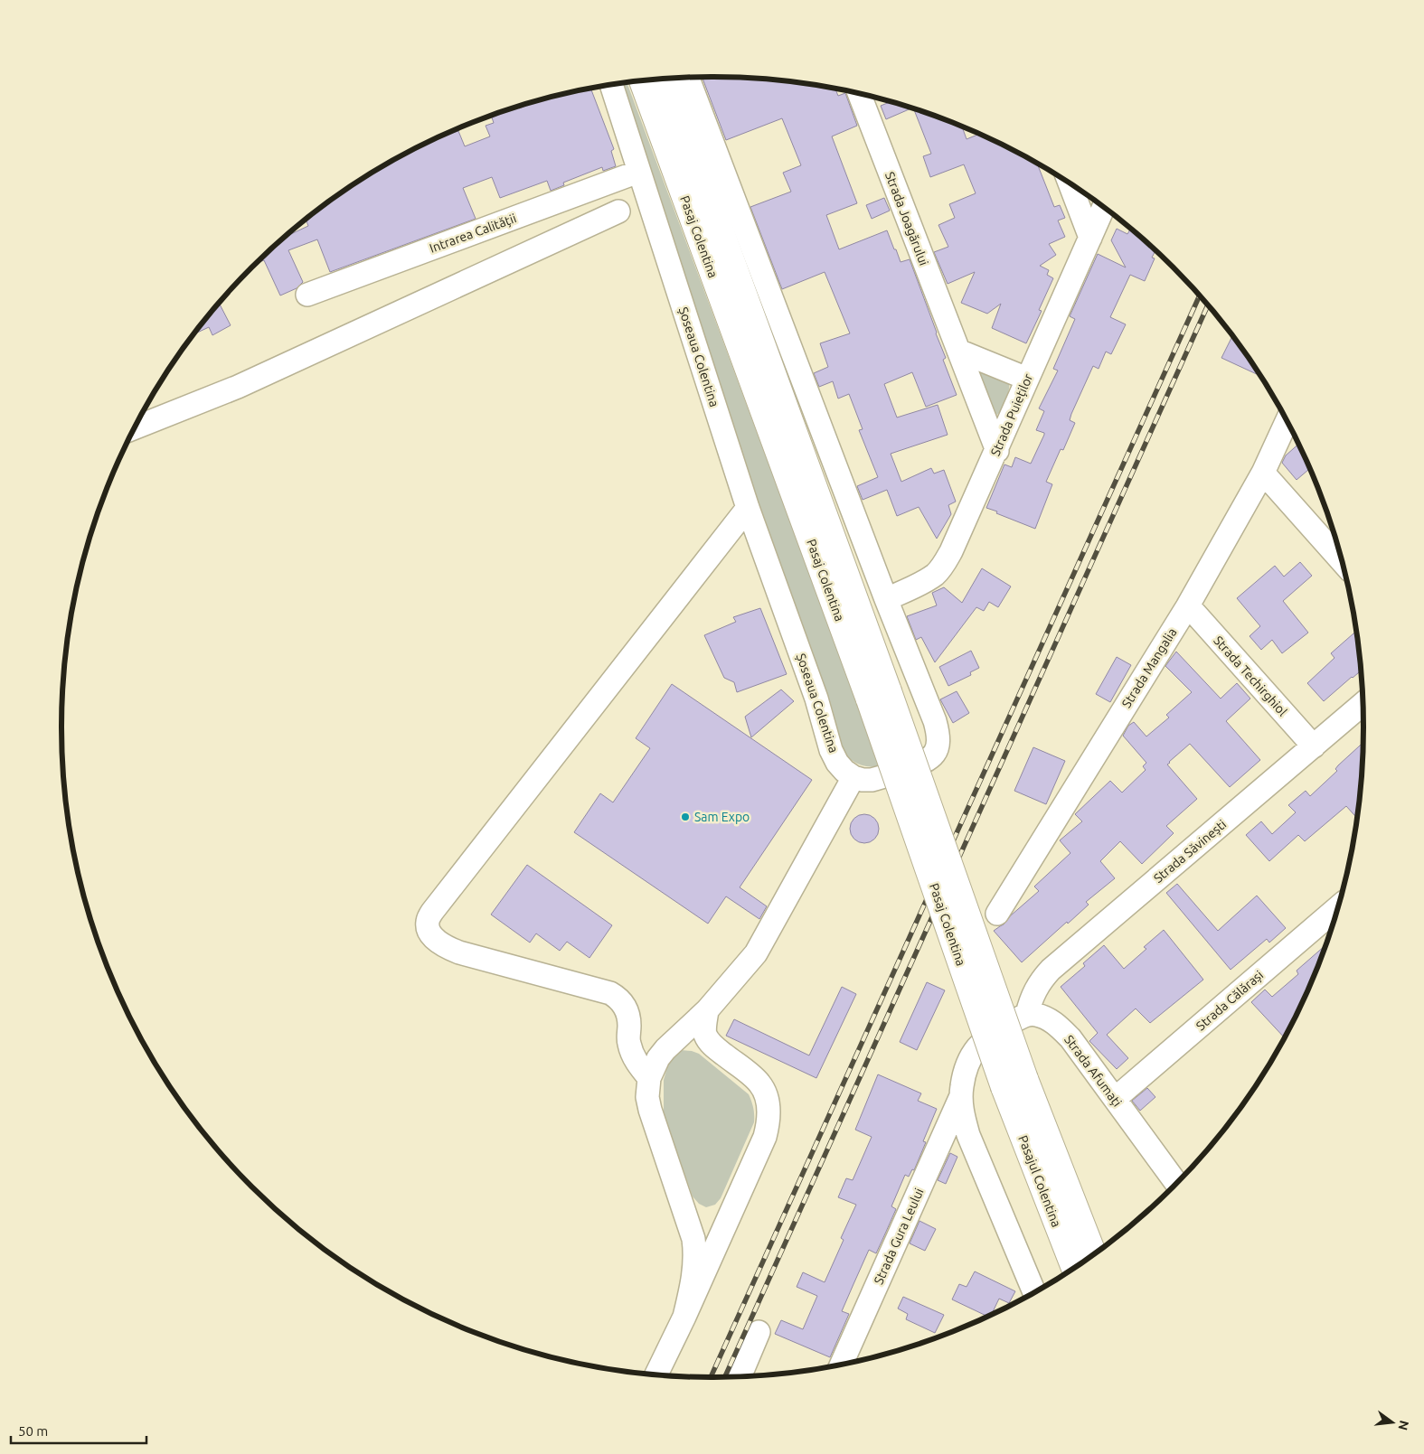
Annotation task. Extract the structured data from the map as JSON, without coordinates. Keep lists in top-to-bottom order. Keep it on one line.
{"streets":{"highway":["Pasaj Colentina","Pasajul Colentina"],"street":["Strada Joagărului","Intrarea Calității","Șoseaua Colentina","Strada Puieților","Strada Mangalia","Strada Techirghiol","Strada Săvinești","Strada Călărași","Strada Afumați","Strada Gura Leului"]},"crossings":[["Strada Joagărului","Strada Puieților"],["Intrarea Calității","Șoseaua Colentina"],["Pasaj Colentina","Pasajul Colentina"],["Strada Mangalia","Strada Techirghiol"],["Strada Techirghiol","Strada Săvinești"],["Strada Săvinești","Strada Afumați"],["Strada Călărași","Strada Afumați"]],"places":["Sam Expo"],"scale_bar":"50 m","north":"right"}
